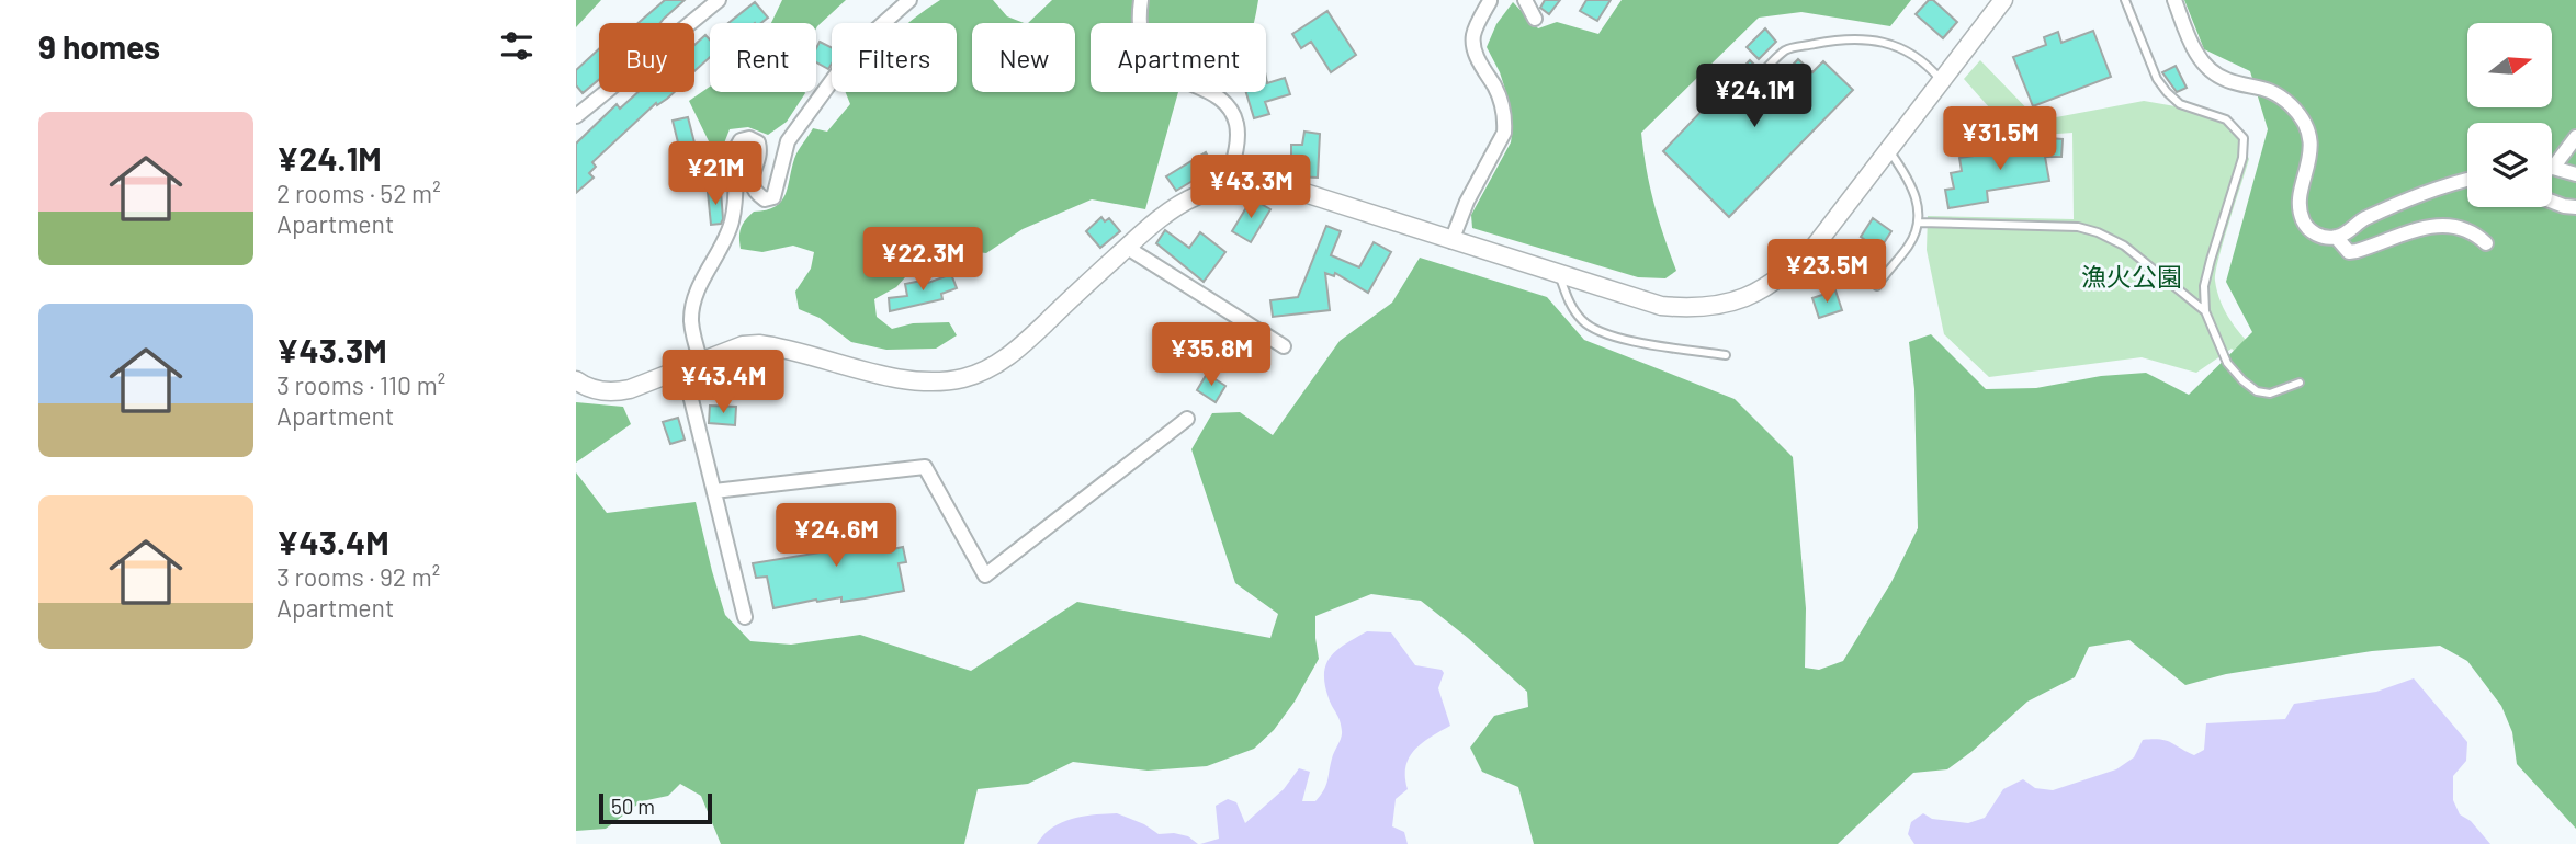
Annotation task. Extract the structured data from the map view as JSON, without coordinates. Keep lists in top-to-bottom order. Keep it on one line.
{"parks":["漁火公園"],"scale_bar":"50 m","north":"right","page":{"heading":"9 homes","chip":["Buy","Rent","Filters","New","Apartment"],"price":["¥24.1M","¥31.5M","¥21M","¥43.3M","¥22.3M","¥23.5M","¥35.8M","¥43.4M","¥24.6M"],"list":[{"name":"¥24.1M","note":"2 rooms · 52 m² · Apartment"},{"name":"¥43.3M","note":"3 rooms · 110 m² · Apartment"},{"name":"¥43.4M","note":"3 rooms · 92 m² · Apartment"}],"scale":"50 m"}}
